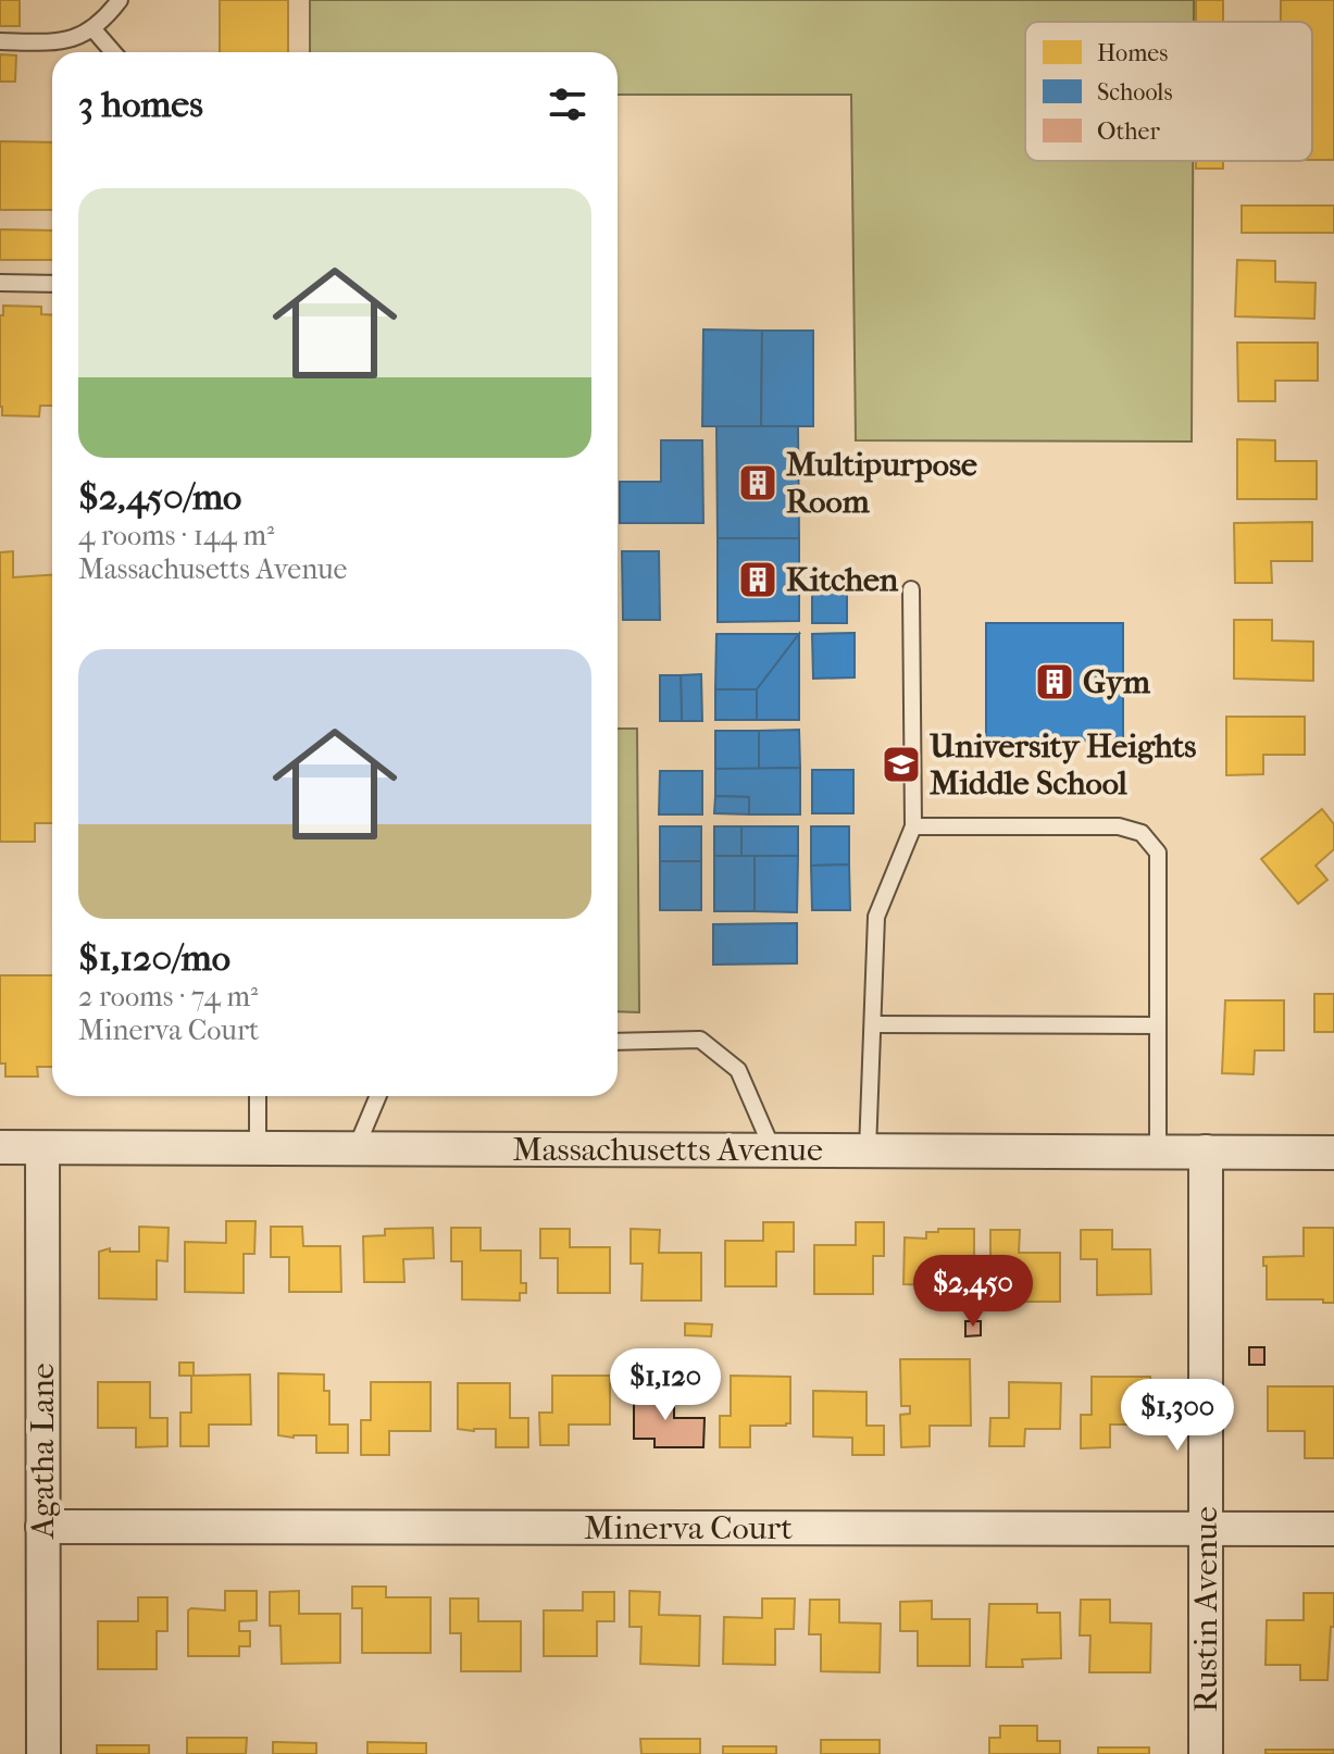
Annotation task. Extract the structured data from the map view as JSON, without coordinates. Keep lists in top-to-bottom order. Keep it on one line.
{"streets":{"street":["Massachusetts Avenue","Agatha Lane","Minerva Court","Rustin Avenue"]},"crossings":[["Massachusetts Avenue","Agatha Lane"],["Massachusetts Avenue","Rustin Avenue"],["Agatha Lane","Minerva Court"],["Minerva Court","Rustin Avenue"]],"places":{"building":["Multipurpose Room","Kitchen","Gym"],"school or university":["University Heights Middle School"]},"legend":["Homes","Schools","Other"],"page":{"heading":"3 homes","list":[{"name":"$2,450/mo","note":"4 rooms · 144 m² · Massachusetts Avenue"},{"name":"$1,120/mo","note":"2 rooms · 74 m² · Minerva Court"}],"price":["$2,450","$1,120","$1,300"]}}
